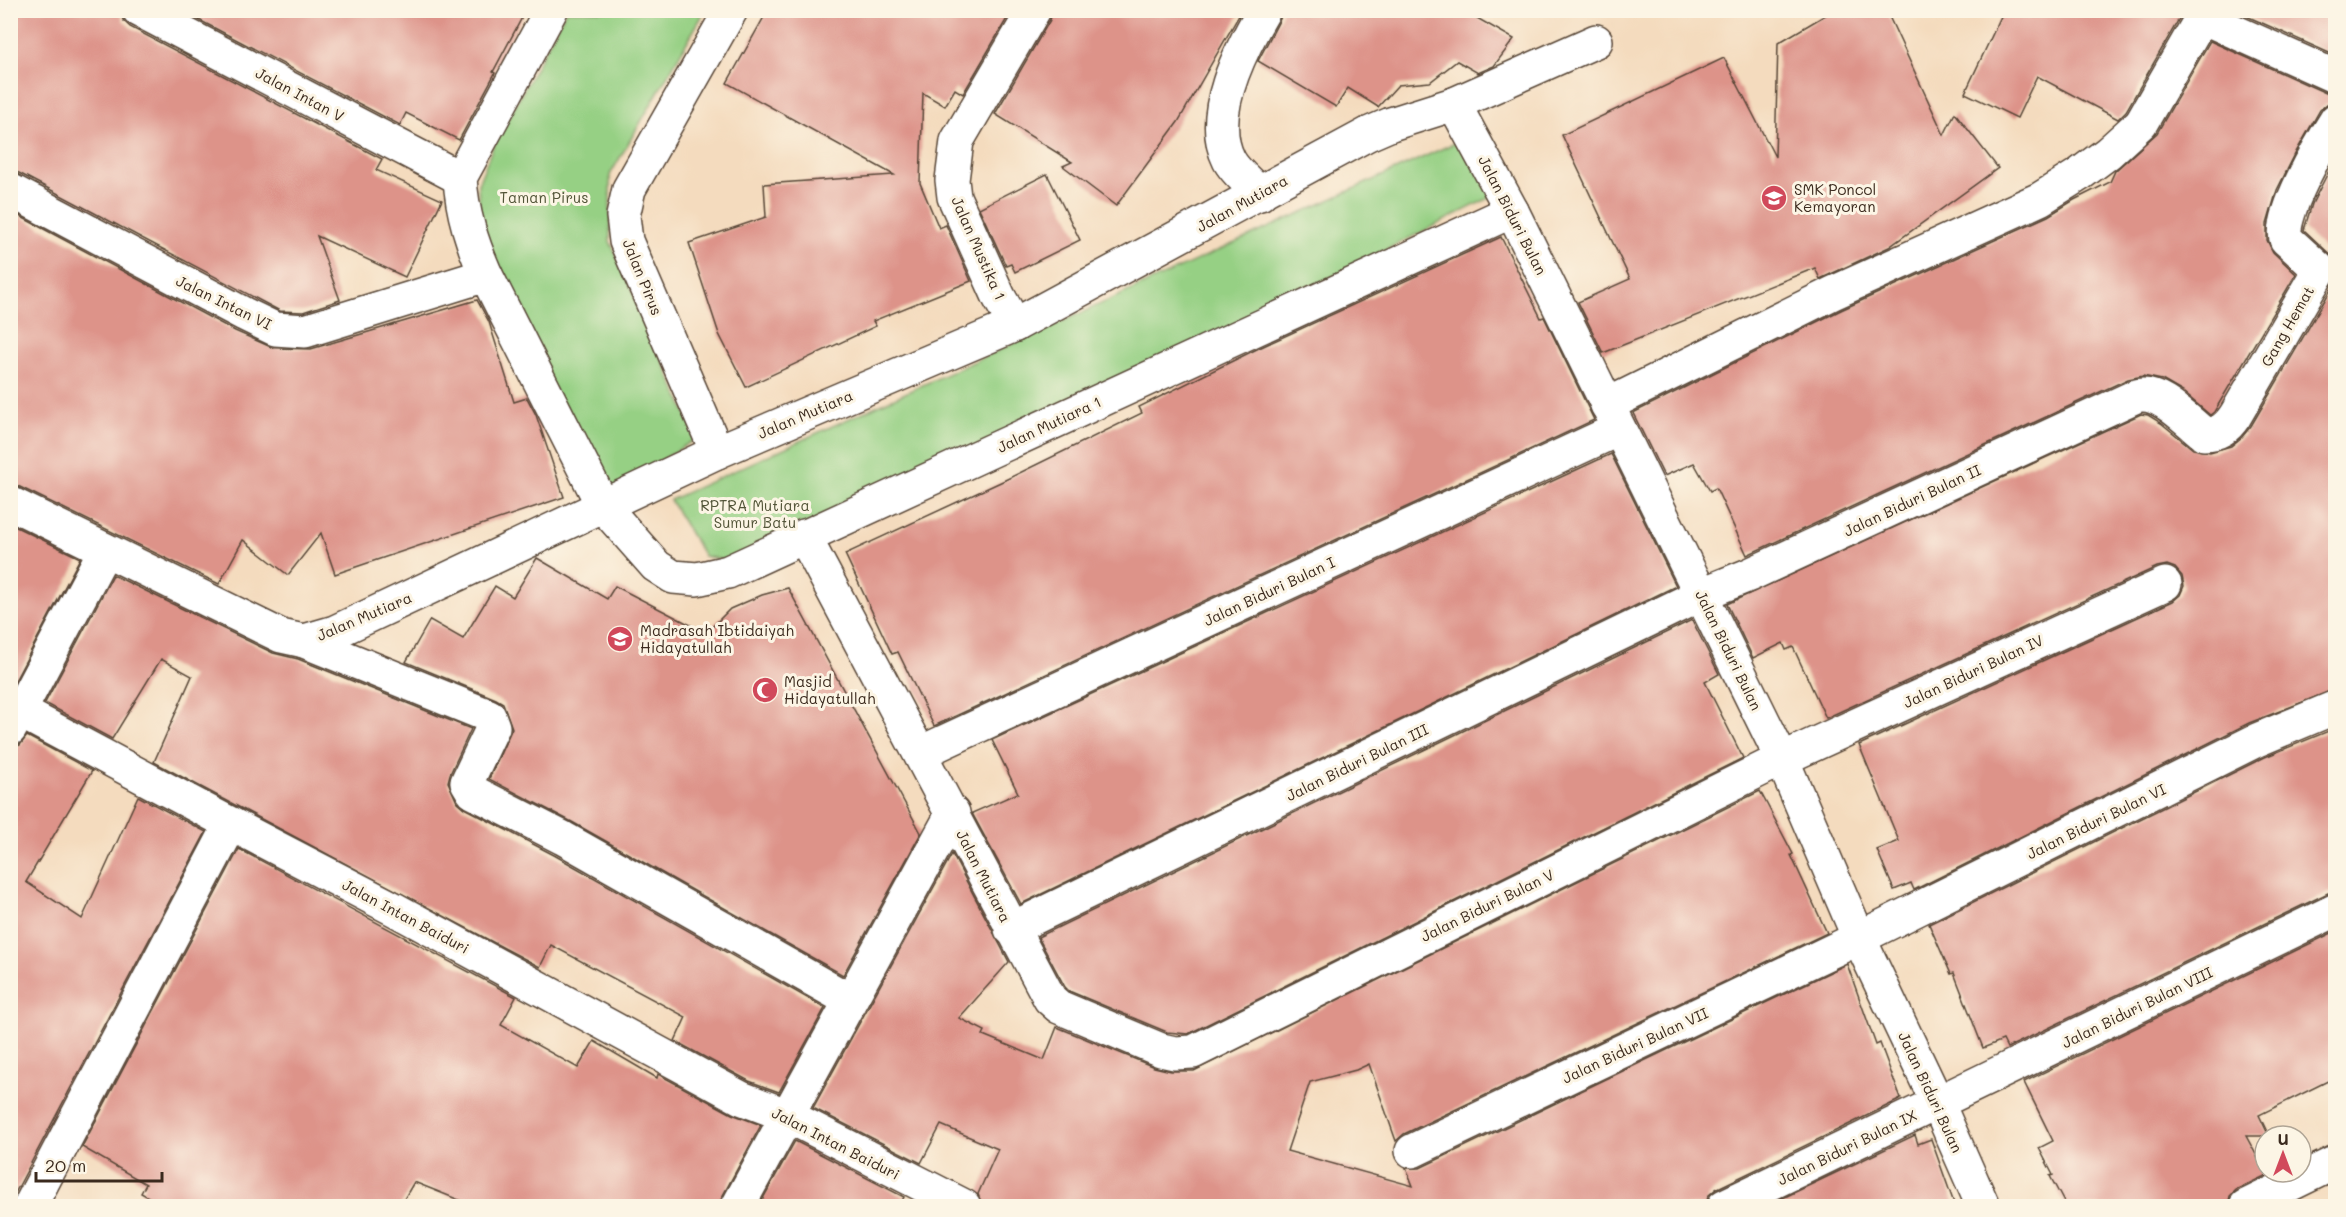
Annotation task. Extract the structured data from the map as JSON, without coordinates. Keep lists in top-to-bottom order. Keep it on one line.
{"streets":{"street":["Jalan Intan V","Jalan Mutiara","Jalan Biduri Bulan","Jalan Mustika 1","Jalan Pirus","Jalan Intan VI","Gang Hemat","Jalan Mutiara 1","Jalan Biduri Bulan II","Jalan Biduri Bulan I","Jalan Biduri Bulan IV","Jalan Biduri Bulan III","Jalan Biduri Bulan VI","Jalan Biduri Bulan V","Jalan Intan Baiduri","Jalan Biduri Bulan VIII","Jalan Biduri Bulan VII","Jalan Biduri Bulan IX"]},"crossings":[["Jalan Mutiara","Jalan Biduri Bulan"],["Jalan Mutiara","Jalan Mustika 1"],["Jalan Mutiara","Jalan Pirus"],["Jalan Mutiara","Jalan Mutiara 1"],["Jalan Mutiara","Jalan Biduri Bulan I"],["Jalan Mutiara","Jalan Biduri Bulan III"],["Jalan Mutiara","Jalan Biduri Bulan V"],["Jalan Biduri Bulan","Jalan Mutiara 1"],["Jalan Biduri Bulan","Jalan Biduri Bulan II"],["Jalan Biduri Bulan","Jalan Biduri Bulan I"],["Jalan Biduri Bulan","Jalan Biduri Bulan IV"],["Jalan Biduri Bulan","Jalan Biduri Bulan III"],["Jalan Biduri Bulan","Jalan Biduri Bulan VI"],["Jalan Biduri Bulan","Jalan Biduri Bulan V"],["Jalan Biduri Bulan","Jalan Biduri Bulan VIII"],["Jalan Biduri Bulan","Jalan Biduri Bulan VII"],["Jalan Biduri Bulan","Jalan Biduri Bulan IX"],["Gang Hemat","Jalan Biduri Bulan II"],["Jalan Biduri Bulan II","Jalan Biduri Bulan III"],["Jalan Biduri Bulan IV","Jalan Biduri Bulan V"],["Jalan Biduri Bulan VI","Jalan Biduri Bulan VII"],["Jalan Biduri Bulan VIII","Jalan Biduri Bulan IX"]],"parks":["Taman Pirus","RPTRA Mutiara Sumur Batu"],"places":{"school or university":["SMK Poncol Kemayoran","Madrasah Ibtidaiyah Hidayatullah"],"mosque":["Masjid Hidayatullah"]},"scale_bar":"20 m","north":"top"}
